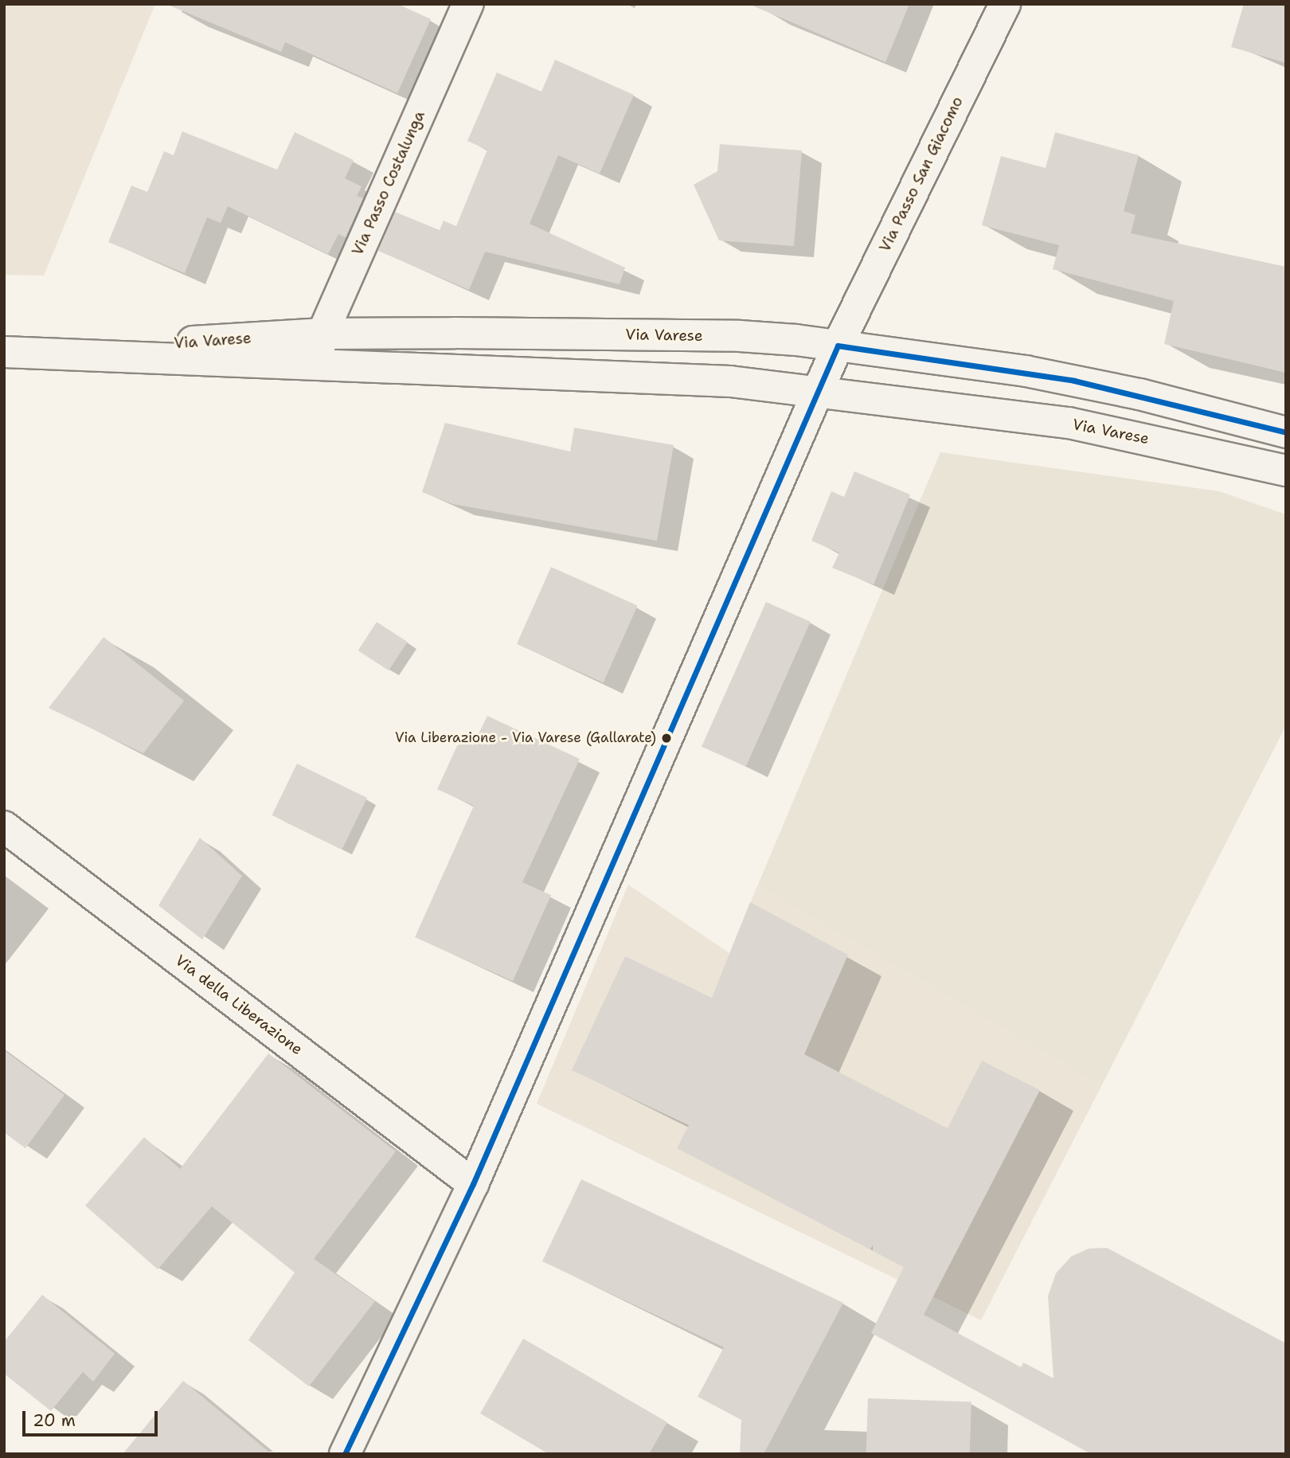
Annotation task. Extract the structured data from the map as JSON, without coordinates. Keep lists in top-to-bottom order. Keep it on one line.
{"streets":{"street":["Via Passo San Giacomo","Via Passo Costalunga","Via Varese","Via della Liberazione"]},"crossings":[["Via Passo San Giacomo","Via Varese"],["Via Passo Costalunga","Via Varese"]],"places":["Via Liberazione - Via Varese (Gallarate)"],"scale_bar":"20 m"}
